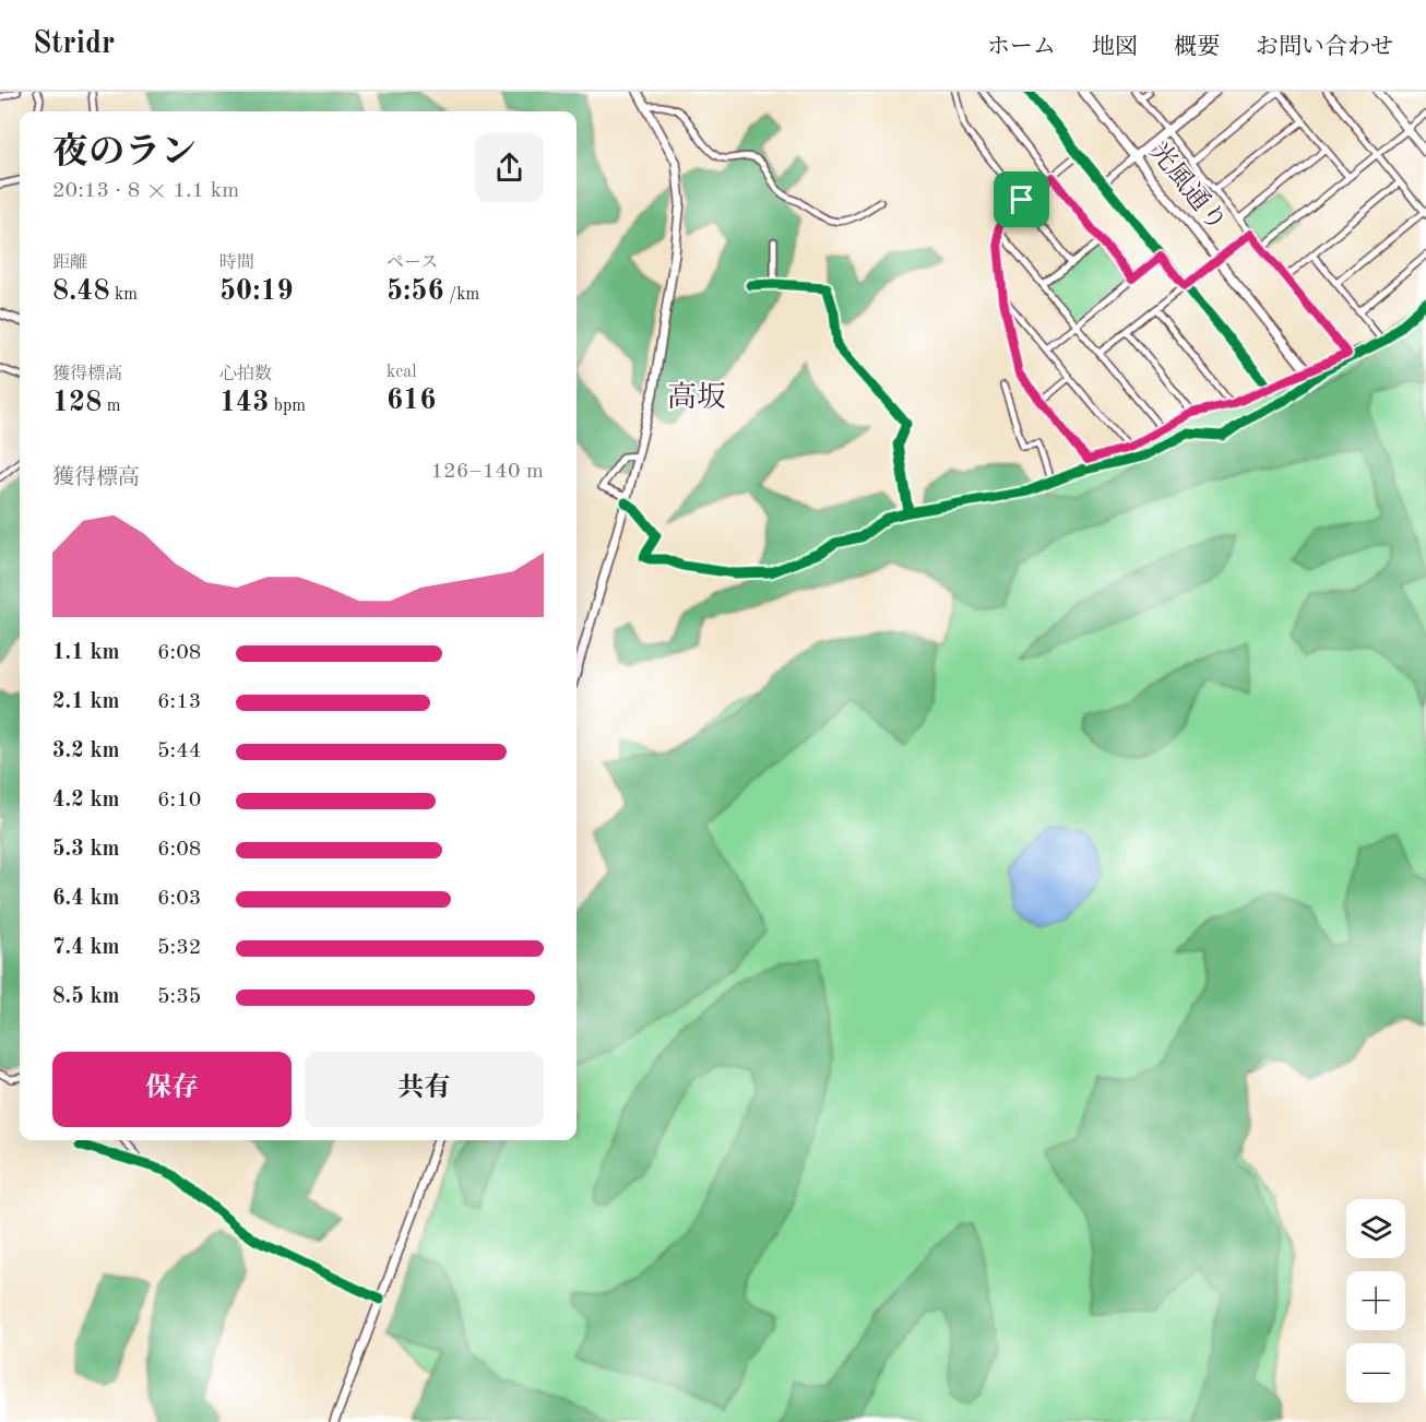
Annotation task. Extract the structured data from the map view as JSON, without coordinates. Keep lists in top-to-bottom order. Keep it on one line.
{"streets":{"street":["光風通り"]},"districts":["高坂"],"page":{"header":"Stridr","nav":["ホーム","地図","概要","お問い合わせ"],"heading":["夜のラン","20:13 · 8 × 1.1 km"],"stats":[["距離","8.48 km"],["時間","50:19"],["ペース","5:56 /km"],["獲得標高","128 m"],["心拍数","143 bpm"],["kcal","616"]],"chart":["獲得標高","126–140 m"],"list":[{"name":"1.1 km","note":"6:08"},{"name":"2.1 km","note":"6:13"},{"name":"3.2 km","note":"5:44"},{"name":"4.2 km","note":"6:10"},{"name":"5.3 km","note":"6:08"},{"name":"6.4 km","note":"6:03"},{"name":"7.4 km","note":"5:32"},{"name":"8.5 km","note":"5:35"}],"buttons":["保存","共有"],"map_buttons":["+","−"]}}
